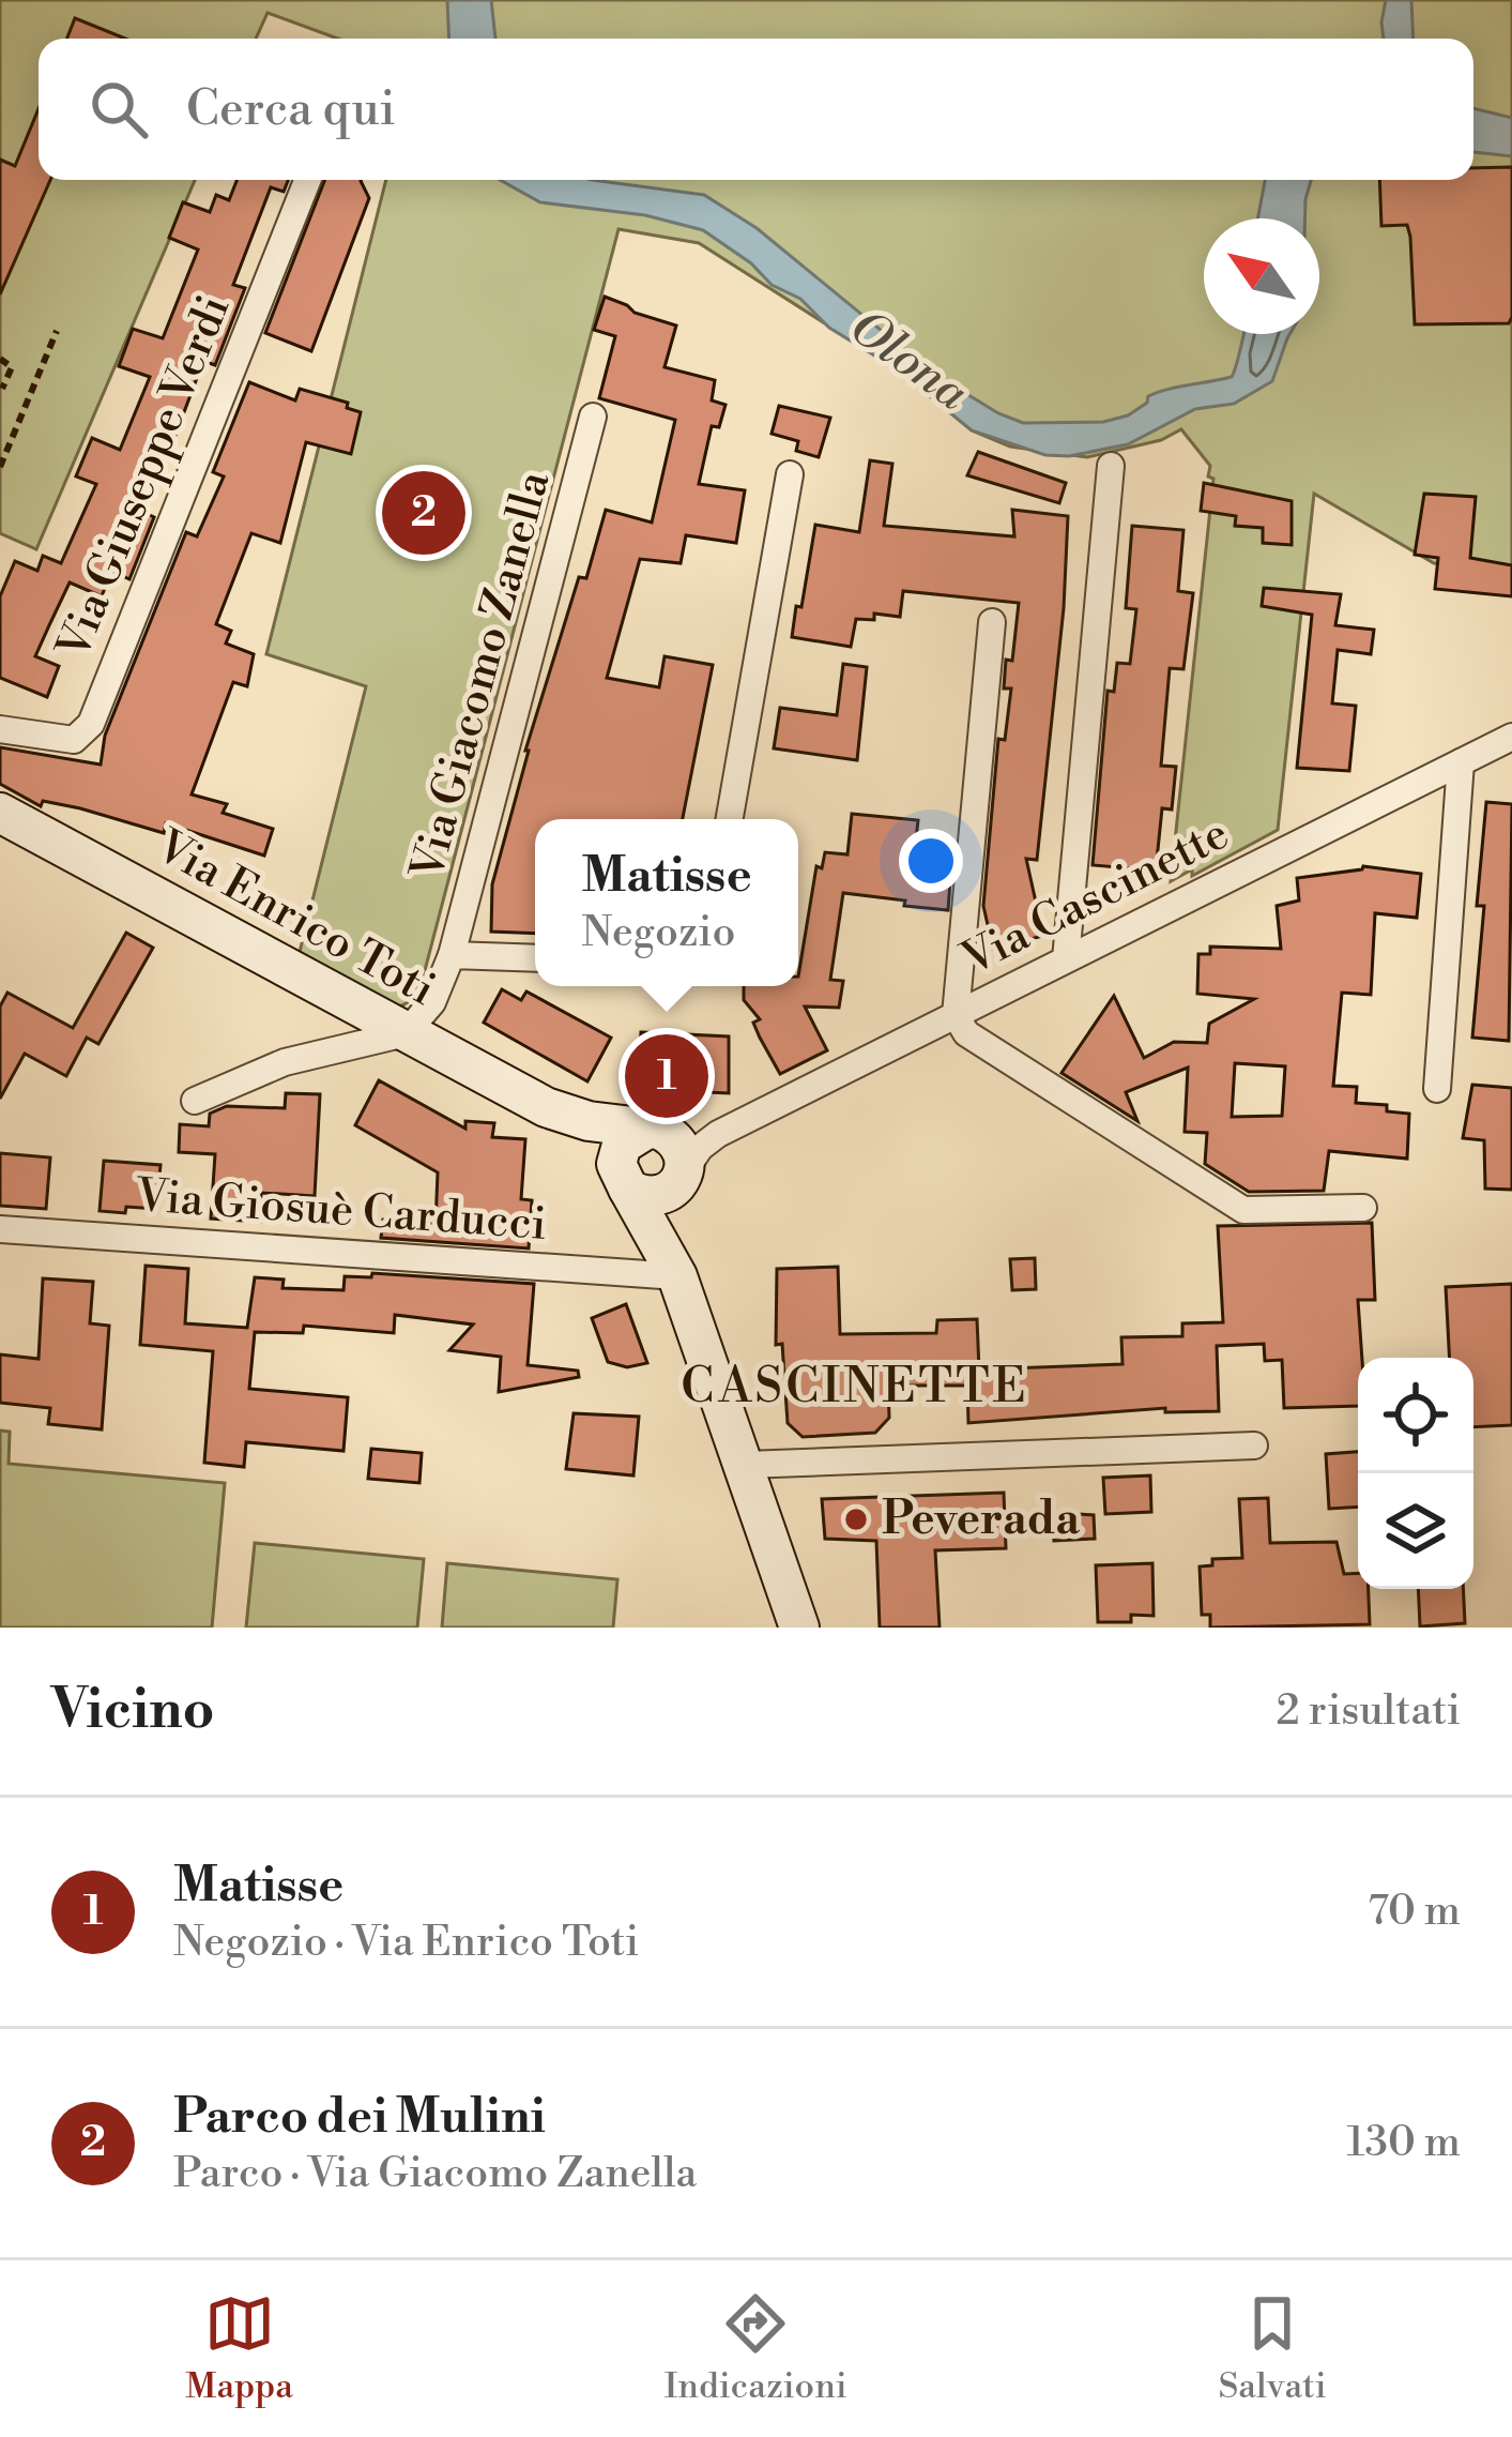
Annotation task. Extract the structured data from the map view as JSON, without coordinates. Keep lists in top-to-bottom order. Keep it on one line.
{"streets":{"street":["Via Giuseppe Verdi","Via Giacomo Zanella","Via Cascinette","Via Enrico Toti","Via Giosuè Carducci"]},"crossings":[["Via Giacomo Zanella","Via Enrico Toti"],["Via Cascinette","Via Enrico Toti"],["Via Enrico Toti","Via Giosuè Carducci"]],"districts":["CASCINETTE"],"water":["Olona"],"places":["Peverada"],"north":"top left","page":{"search":"Cerca qui","pins":["2","1"],"popup":["Matisse","Negozio"],"heading":["Vicino","2 risultati"],"list":[{"mark":"1","name":"Matisse","note":"Negozio · Via Enrico Toti","value":"70 m"},{"mark":"2","name":"Parco dei Mulini","note":"Parco · Via Giacomo Zanella","value":"130 m"}],"nav":["Mappa","Indicazioni","Salvati"]}}
